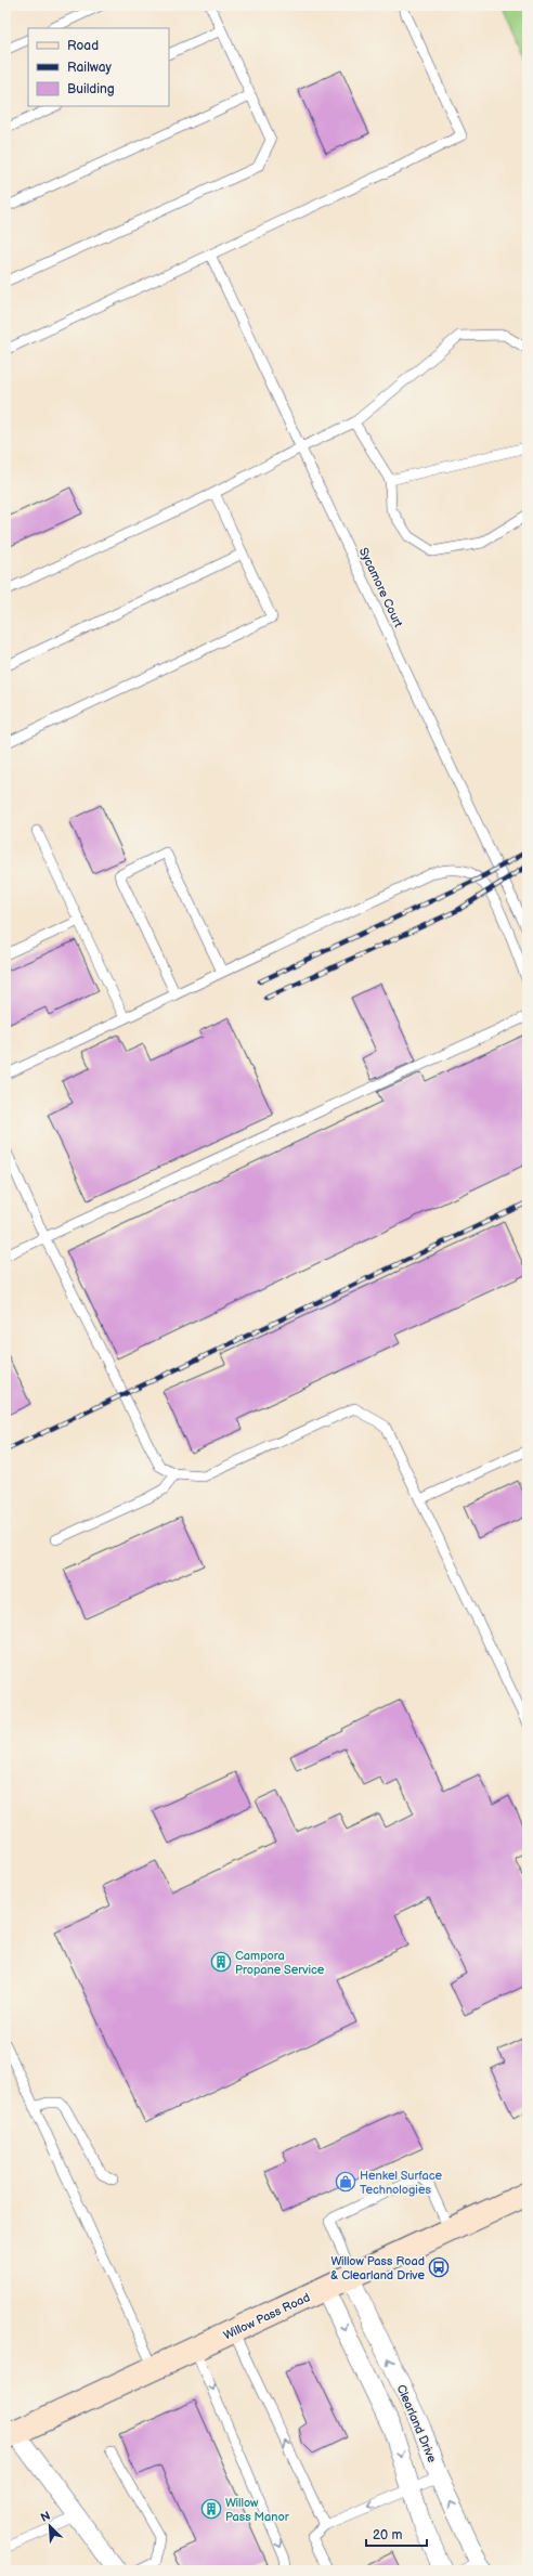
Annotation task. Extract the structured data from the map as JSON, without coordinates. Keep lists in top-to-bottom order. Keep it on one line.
{"streets":{"main road":["Willow Pass Road"],"street":["Clearland Drive"],"lane":["Sycamore Court"]},"crossings":[["Willow Pass Road","Clearland Drive"]],"places":{"building":["Campora Propane Service","Willow Pass Manor"],"shop":["Henkel Surface Technologies"],"bus stop":["Willow Pass Road & Clearland Drive"]},"legend":["Road","Railway","Building"],"scale_bar":"20 m","north":"top left"}
